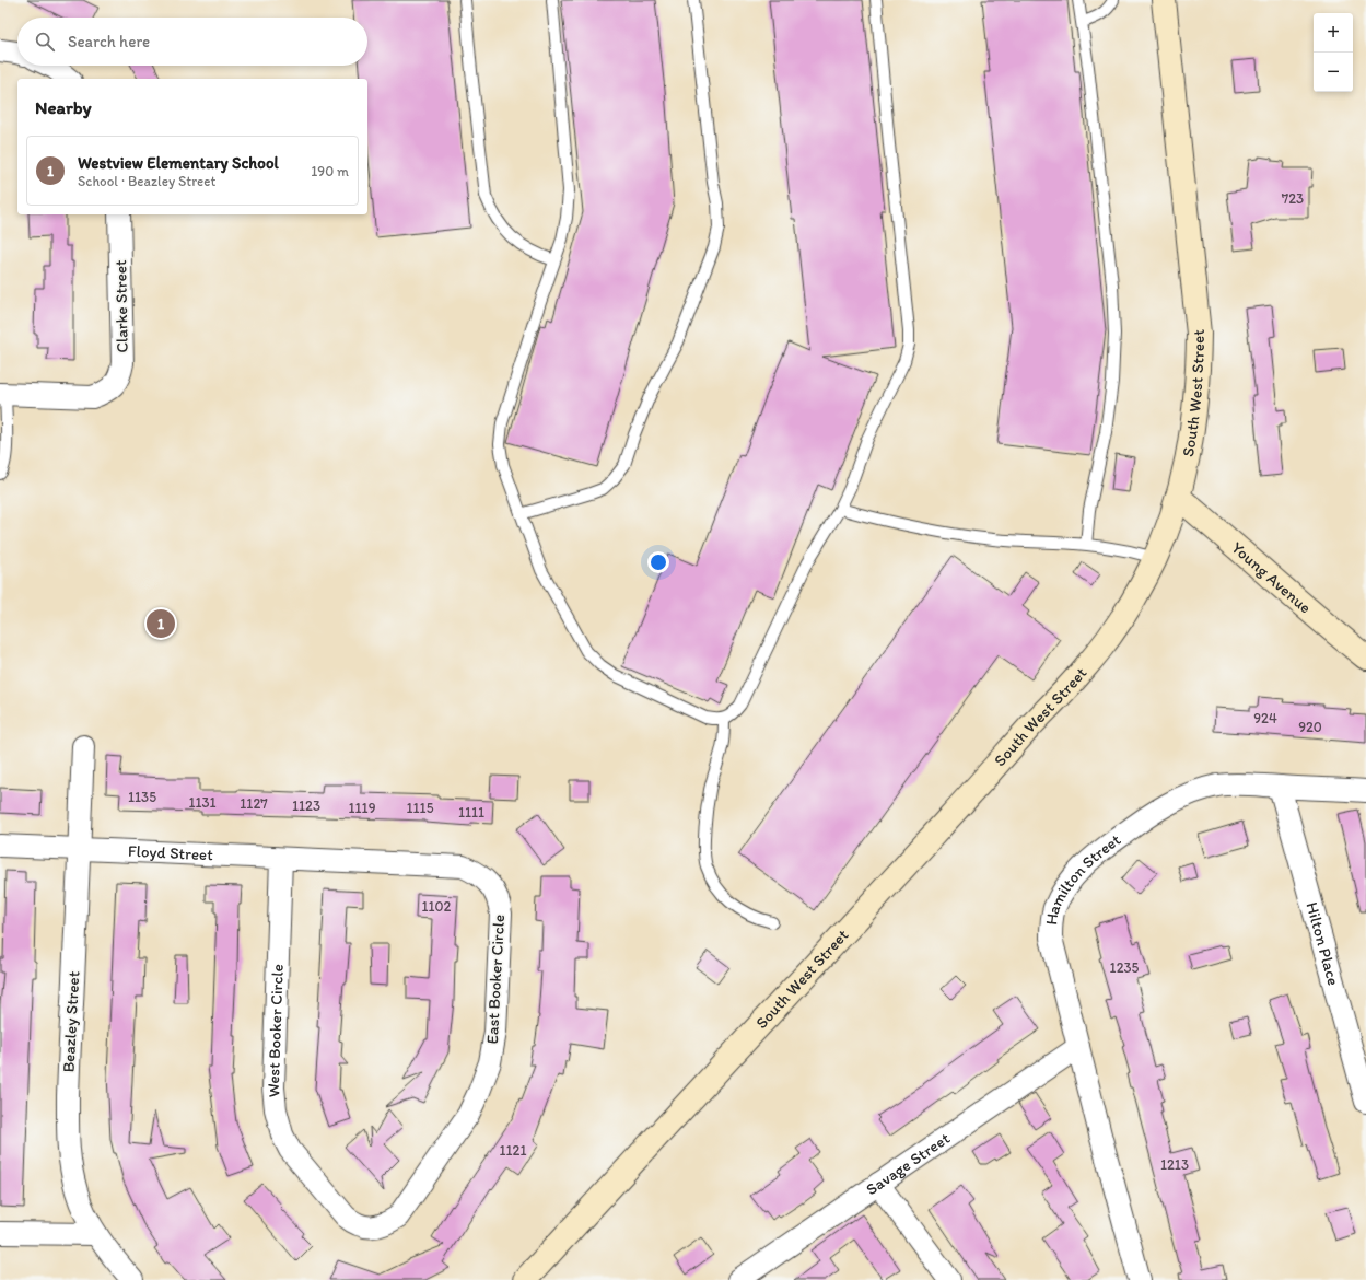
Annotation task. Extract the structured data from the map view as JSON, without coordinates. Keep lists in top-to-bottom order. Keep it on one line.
{"streets":{"street":["Clarke Street","South West Street","Young Avenue","Floyd Street","Hamilton Street","Hilton Place","East Booker Circle","Beazley Street","West Booker Circle","Savage Street"]},"crossings":[["South West Street","Young Avenue"],["Floyd Street","East Booker Circle"],["Floyd Street","Beazley Street"],["Floyd Street","West Booker Circle"],["Hamilton Street","Hilton Place"],["Hamilton Street","Savage Street"],["East Booker Circle","West Booker Circle"]],"house_numbers":["723","924","920","1135","1131","1127","1123","1119","1115","1111","1102","1235","1121","1213"],"page":{"map_buttons":["+","−"],"search":"Search here","heading":"Nearby","list":[{"mark":"1","name":"Westview Elementary School","note":"School · Beazley Street","value":"190 m"}],"pins":"1"}}
